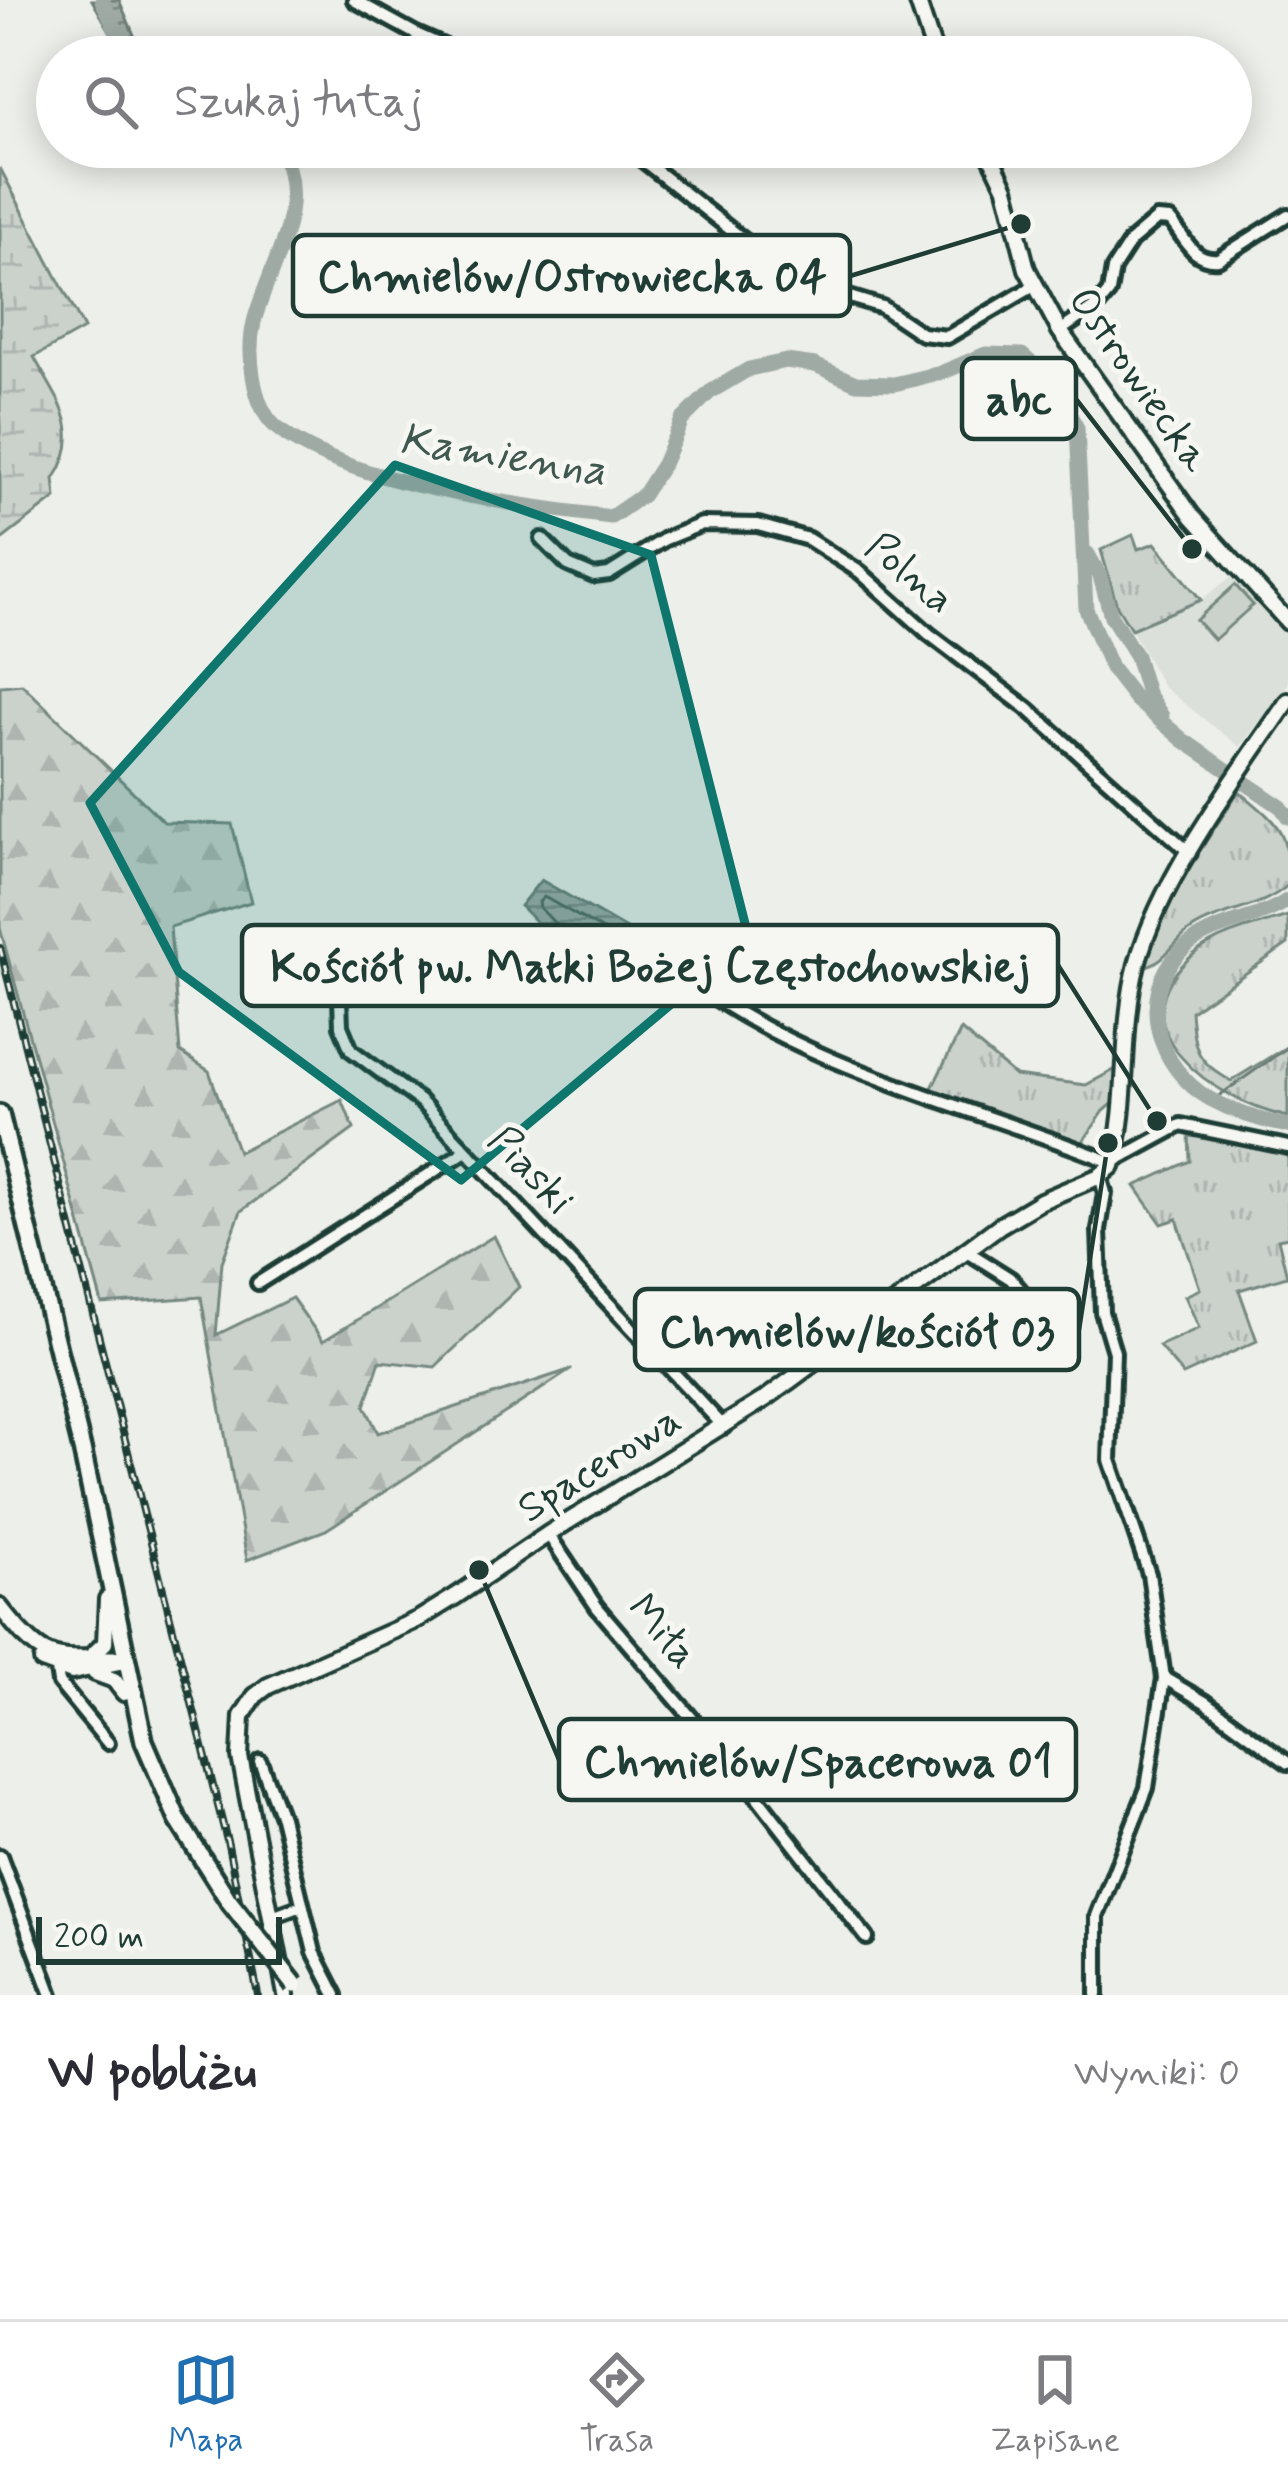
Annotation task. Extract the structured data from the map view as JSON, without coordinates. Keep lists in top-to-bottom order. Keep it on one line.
{"streets":{"street":["Ostrowiecka","Polna","Piaski","Spacerowa","Miła"]},"crossings":[["Piaski","Spacerowa"],["Spacerowa","Miła"]],"water":["Kamienna"],"places":["Chmielów/Ostrowiecka 04","abc","Kościół pw. Matki Bożej Częstochowskiej","Chmielów/kościół 03","Chmielów/Spacerowa 01"],"scale_bar":"200 m","page":{"search":"Szukaj tutaj","scale":"200 m","heading":["W pobliżu","Wyniki: 0"],"nav":["Mapa","Trasa","Zapisane"]}}
